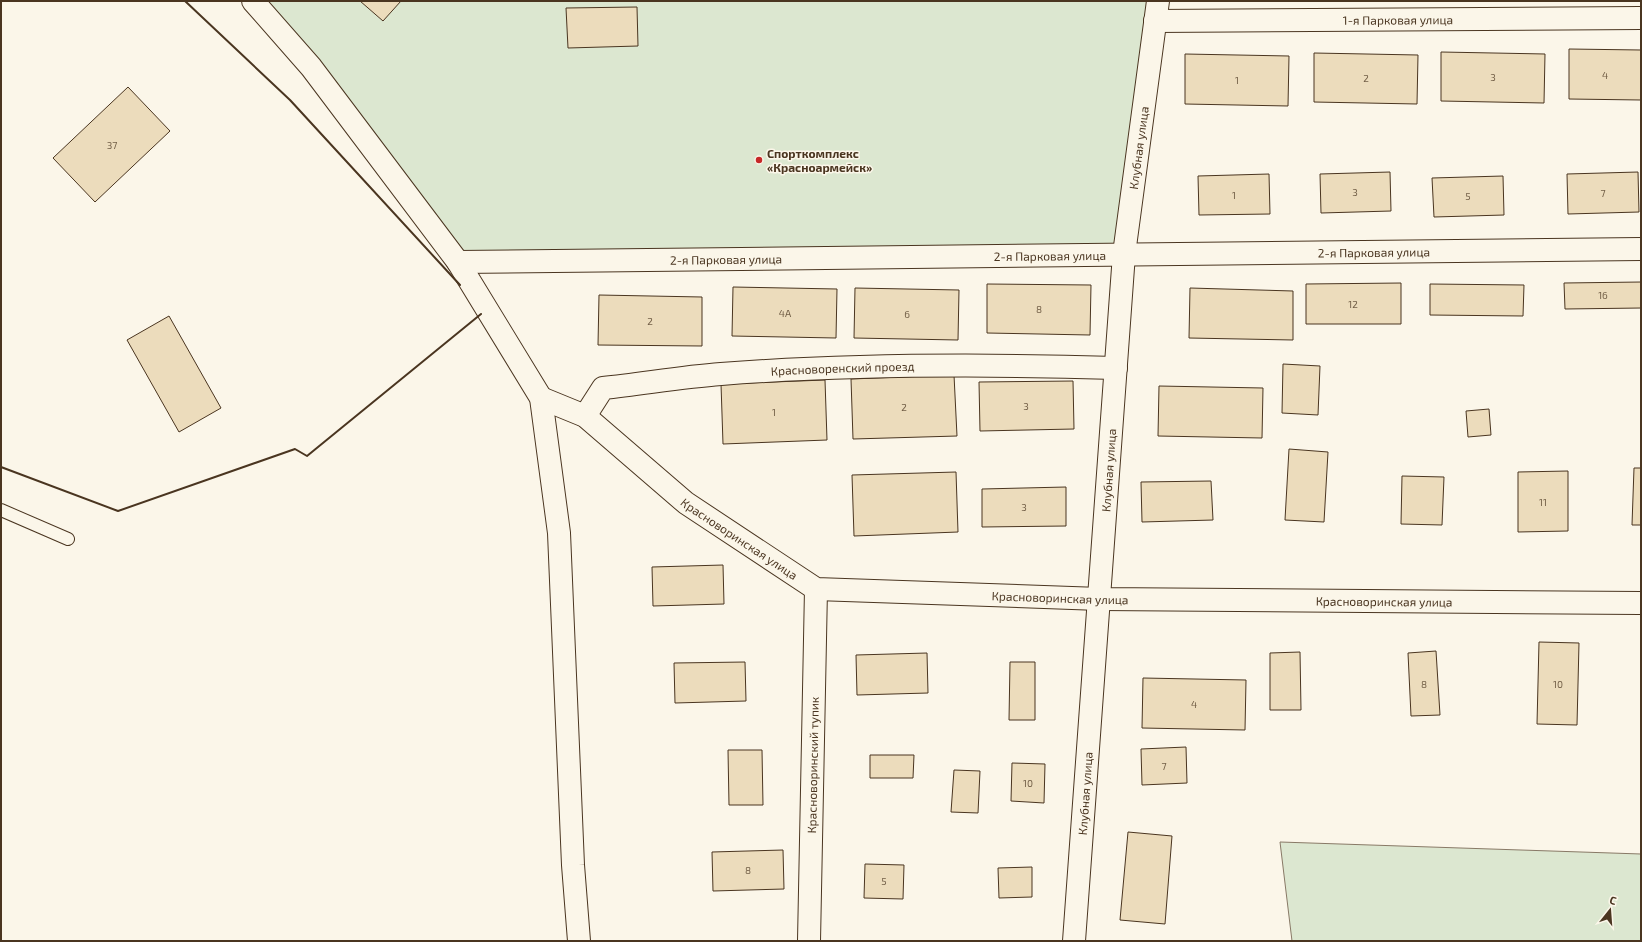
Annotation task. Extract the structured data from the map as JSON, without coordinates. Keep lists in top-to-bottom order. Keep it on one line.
{"streets":{"street":["1-я Парковая улица","Клубная улица","2-я Парковая улица","Красноворенский проезд","Красноворинская улица","Красноворинский тупик"]},"crossings":[["1-я Парковая улица","Клубная улица"],["Клубная улица","2-я Парковая улица"],["Клубная улица","Красноворенский проезд"],["Клубная улица","Красноворинская улица"],["Красноворенский проезд","Красноворинская улица"],["Красноворинская улица","Красноворинский тупик"]],"places":["Спорткомплекс «Красноармейск»"],"house_numbers":["4","3","2","1","37","3","7","1","5","16","12","8","4А","6","2","3","2","1","11","3","8","10","4","7","10","8","5"],"north":"top"}
